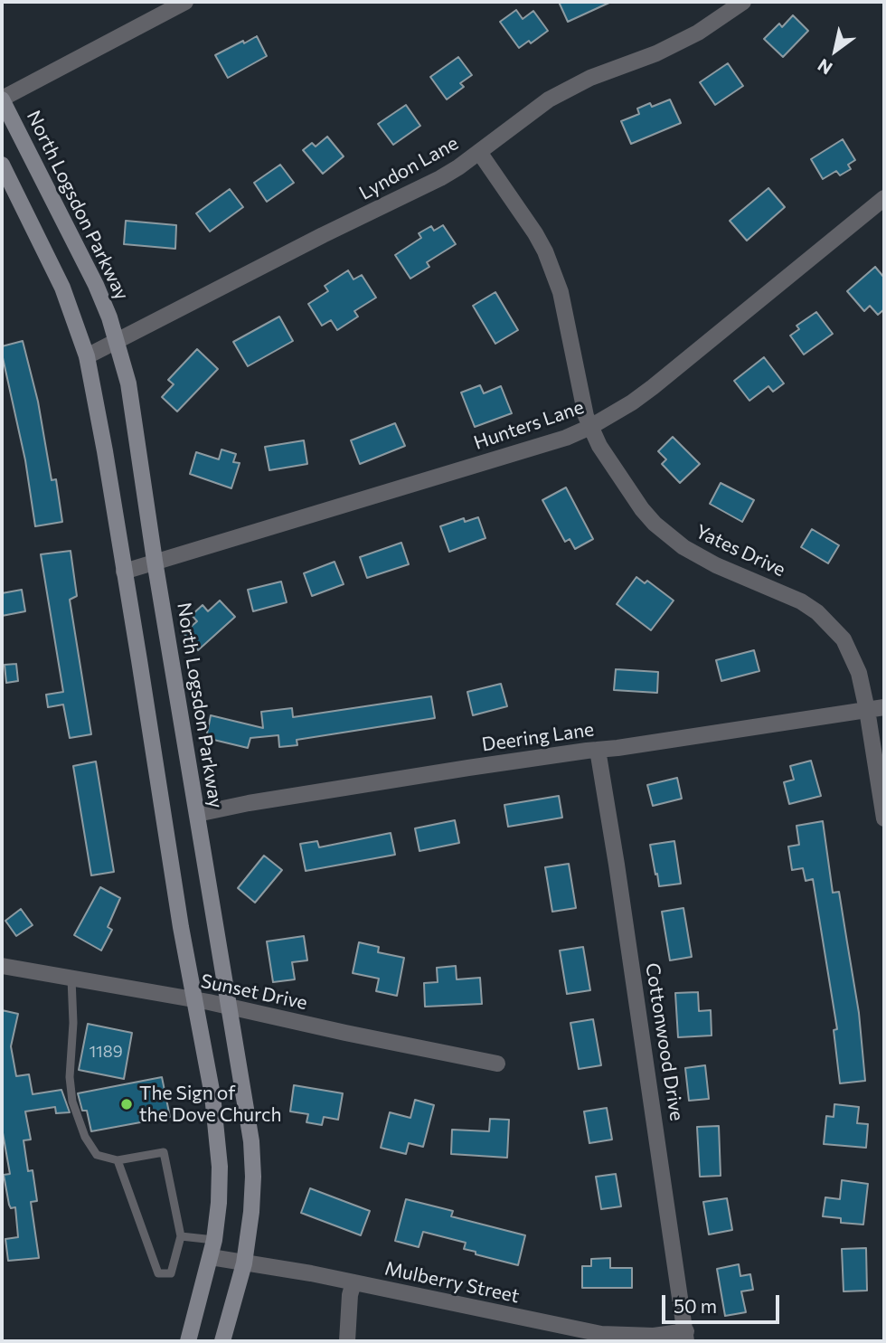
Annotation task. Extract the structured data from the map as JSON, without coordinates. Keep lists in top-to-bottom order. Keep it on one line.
{"streets":{"main road":["North Logsdon Parkway"],"street":["Lyndon Lane","Hunters Lane","Yates Drive","Deering Lane","Sunset Drive","Cottonwood Drive","Mulberry Street"]},"crossings":[["Lyndon Lane","North Logsdon Parkway"],["Lyndon Lane","Yates Drive"],["North Logsdon Parkway","Hunters Lane"],["North Logsdon Parkway","Deering Lane"],["North Logsdon Parkway","Sunset Drive"],["North Logsdon Parkway","Mulberry Street"],["Hunters Lane","Yates Drive"],["Yates Drive","Deering Lane"],["Deering Lane","Cottonwood Drive"],["Cottonwood Drive","Mulberry Street"]],"places":["The Sign of the Dove Church"],"house_numbers":["1189"],"scale_bar":"50 m","north":"bottom left"}
